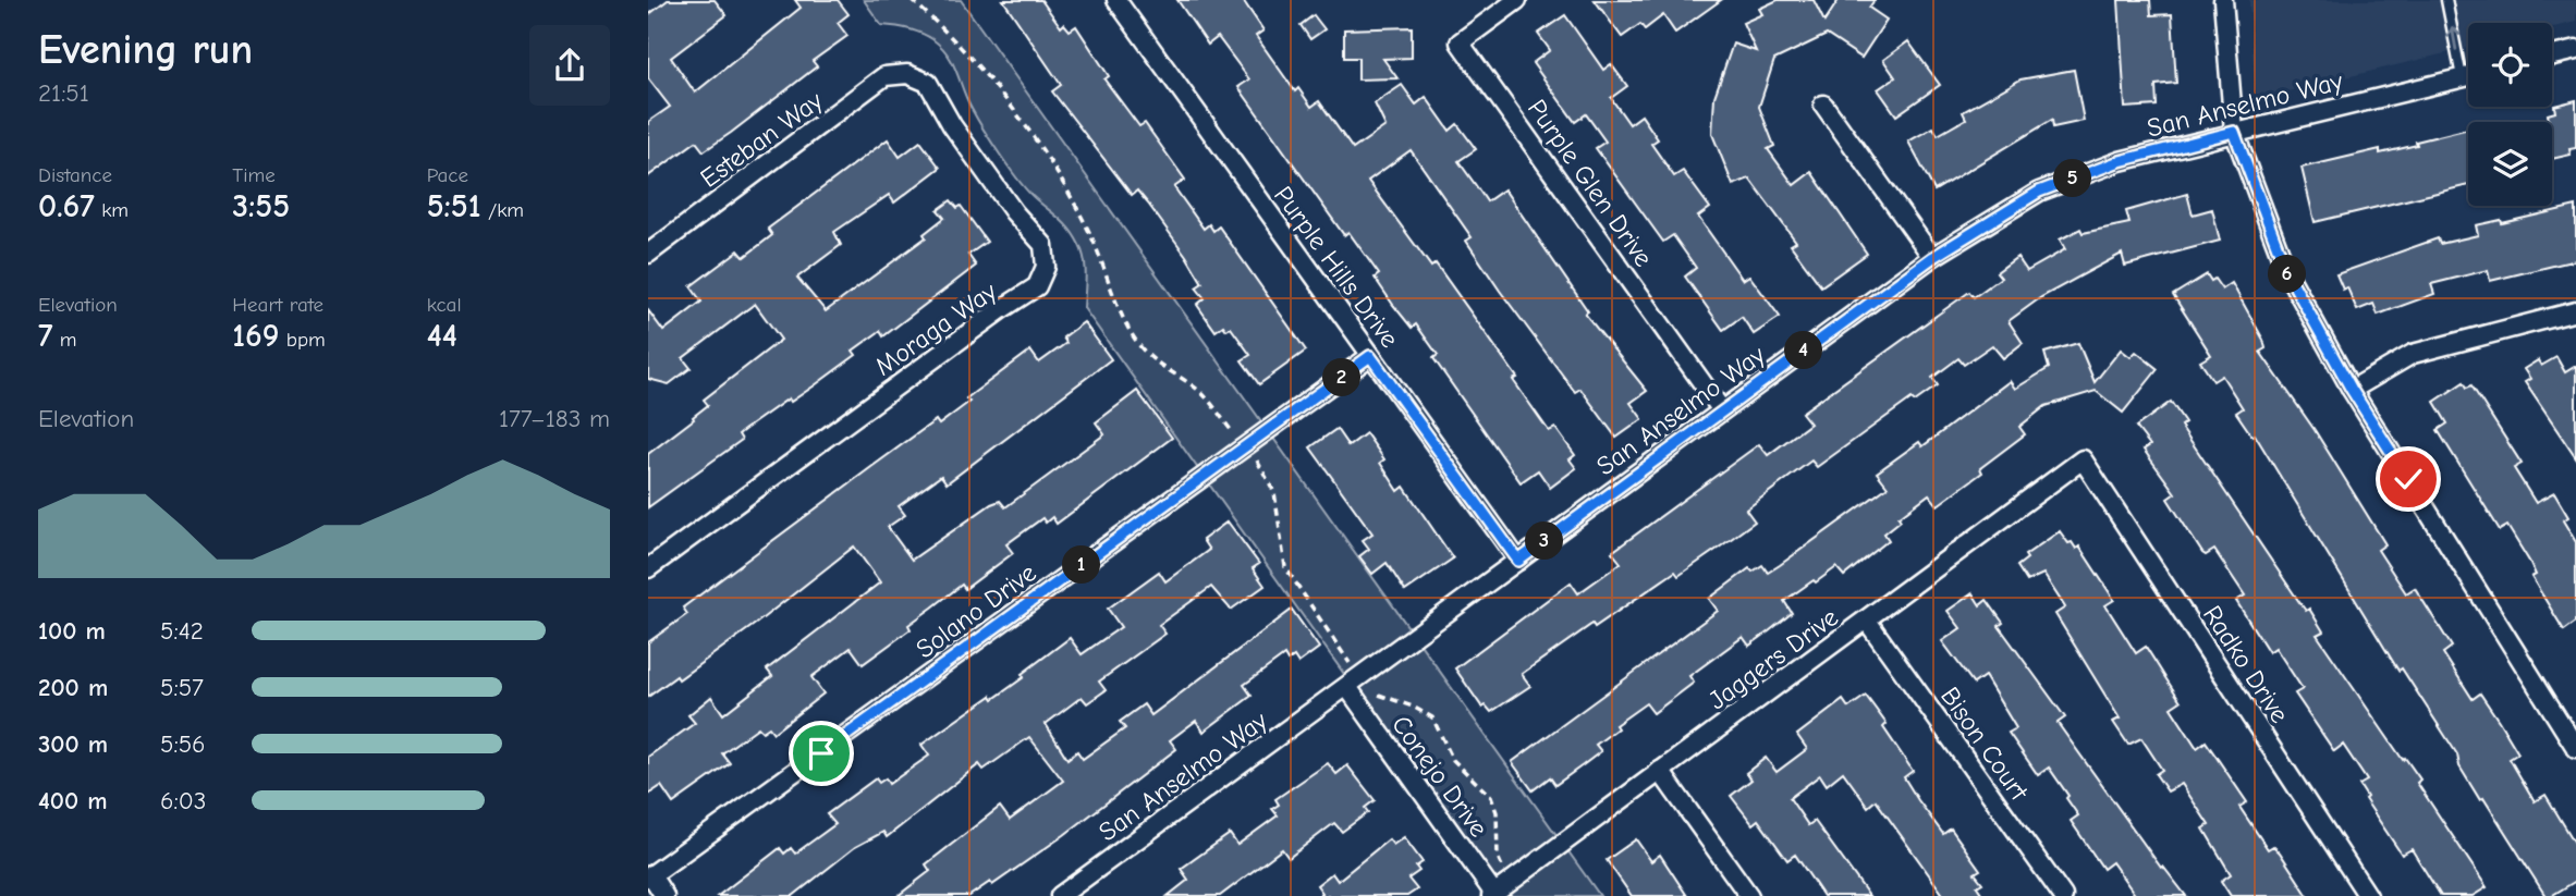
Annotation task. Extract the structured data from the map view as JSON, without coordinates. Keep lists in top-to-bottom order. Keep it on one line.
{"streets":{"street":["San Anselmo Way","Esteban Way","Purple Glen Drive","Purple Hills Drive","Moraga Way","Solano Drive","Jaggers Drive","Radko Drive","Bison Court","Conejo Drive"]},"crossings":[["San Anselmo Way","Purple Glen Drive"],["San Anselmo Way","Purple Hills Drive"],["San Anselmo Way","Conejo Drive"],["Esteban Way","Moraga Way"],["Purple Hills Drive","Solano Drive"],["Jaggers Drive","Radko Drive"],["Jaggers Drive","Bison Court"],["Jaggers Drive","Conejo Drive"]],"page":{"heading":["Evening run","21:51"],"stats":[["Distance","0.67 km"],["Time","3:55"],["Pace","5:51 /km"],["Elevation","7 m"],["Heart rate","169 bpm"],["kcal","44"]],"pins":["5","6","4","2","3","1"],"chart":["Elevation","177–183 m"],"list":[{"name":"100 m","note":"5:42"},{"name":"200 m","note":"5:57"},{"name":"300 m","note":"5:56"},{"name":"400 m","note":"6:03"}]}}
